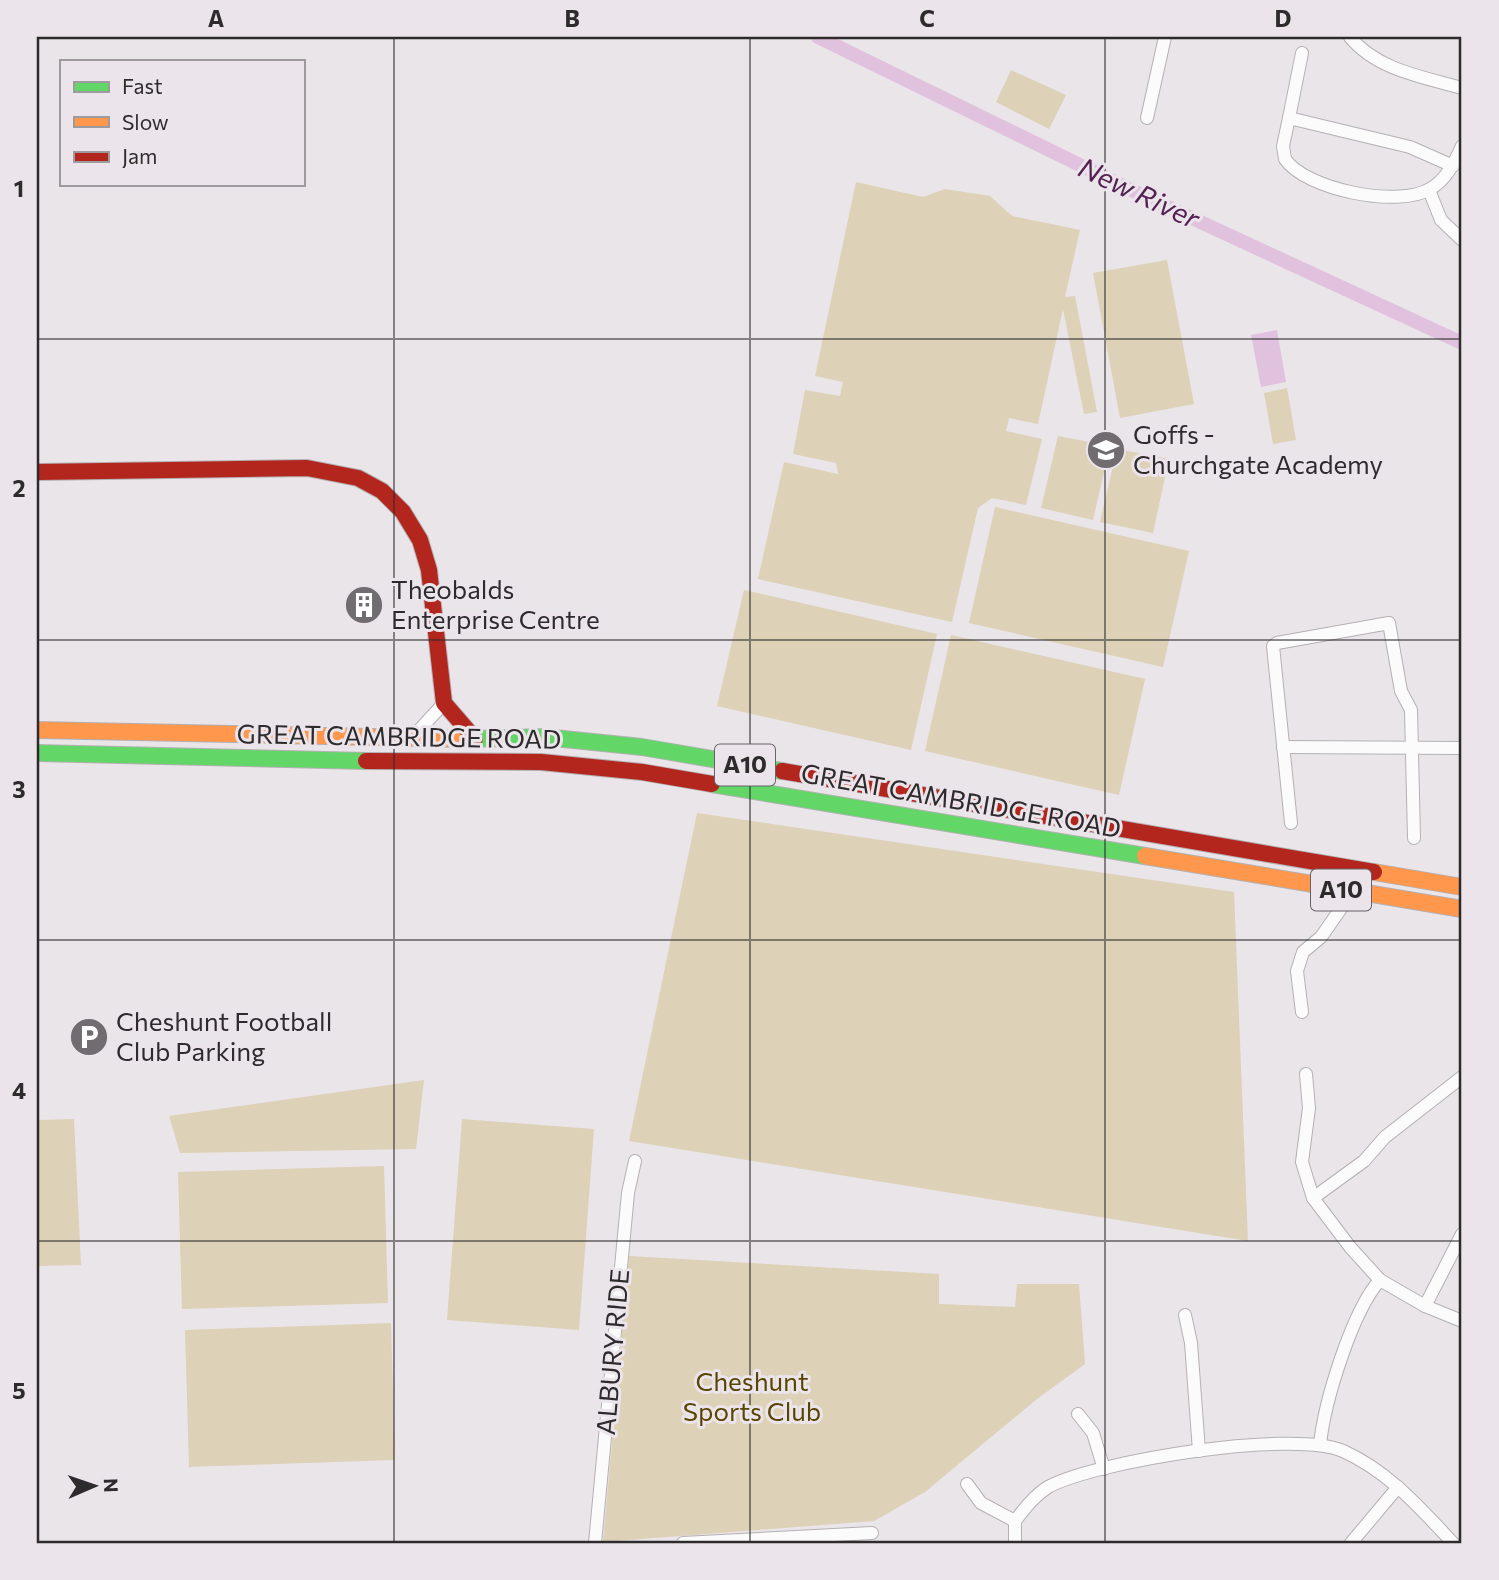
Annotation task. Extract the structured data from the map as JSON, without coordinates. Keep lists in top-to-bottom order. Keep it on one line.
{"streets":{"main road":["GREAT CAMBRIDGE ROAD","A10"],"street":["ALBURY RIDE"]},"water":["New River"],"parks":["Cheshunt Sports Club"],"places":{"school or university":["Goffs - Churchgate Academy"],"building":["Theobalds Enterprise Centre"],"parking":["Cheshunt Football Club Parking"]},"legend":["Fast","Slow","Jam"],"north":"right","grid":{"columns":["A","B","C","D"],"rows":["1","2","3","4","5"]}}
